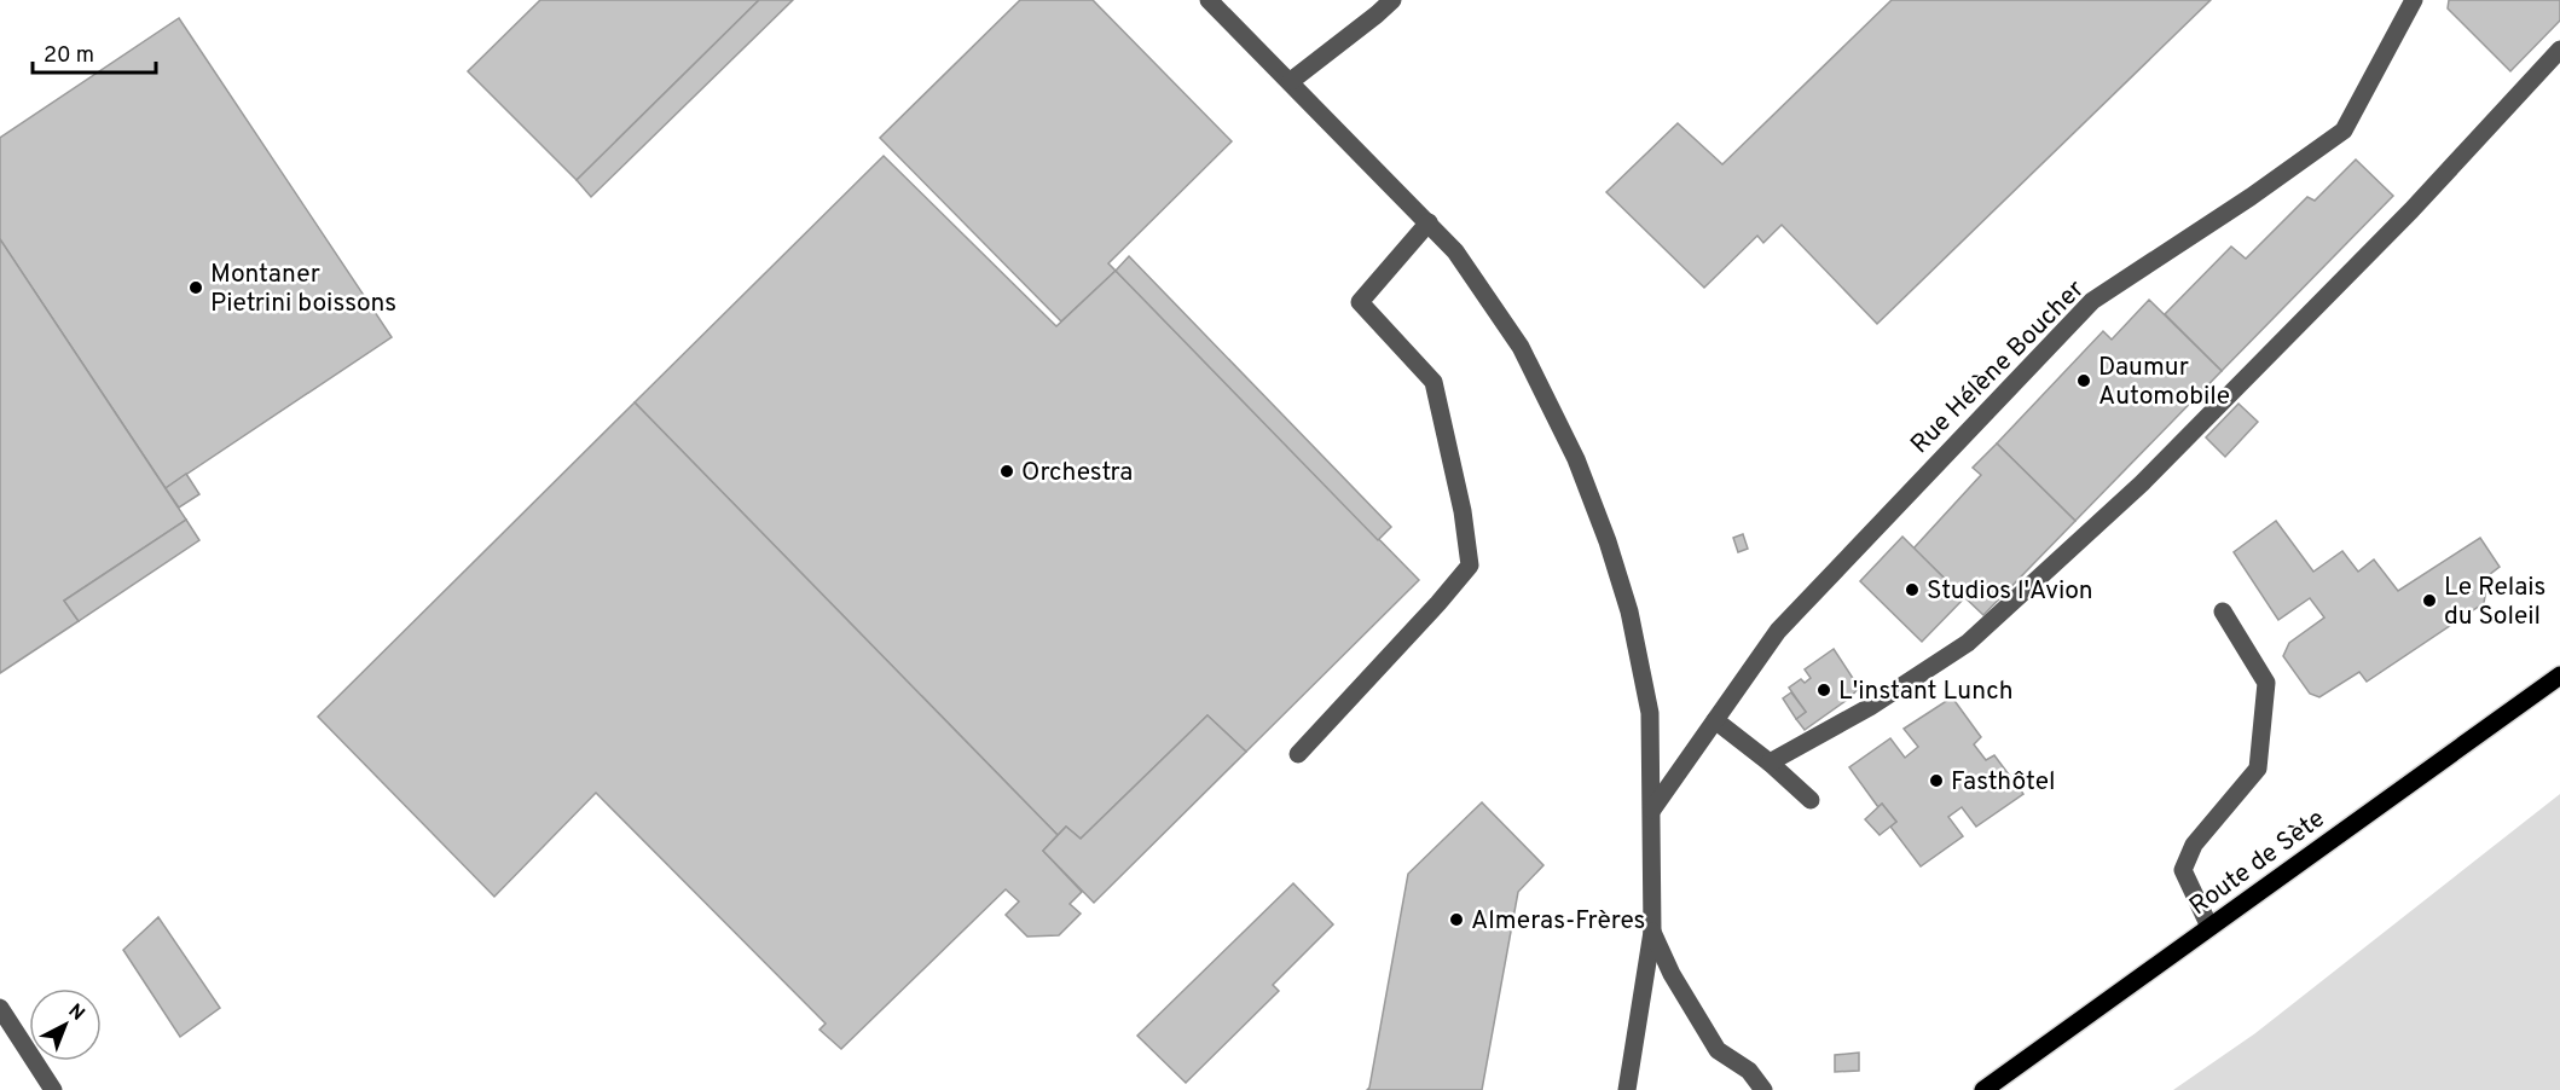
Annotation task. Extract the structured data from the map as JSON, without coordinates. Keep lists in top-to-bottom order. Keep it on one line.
{"streets":{"main road":["Route de Sète"],"street":["Rue Hélène Boucher"]},"places":["Montaner Pietrini boissons","Daumur Automobile","Orchestra","Studios l'Avion","Le Relais du Soleil","L'instant Lunch","Fasthôtel","Almeras-Frères"],"scale_bar":"20 m","north":"top right"}
